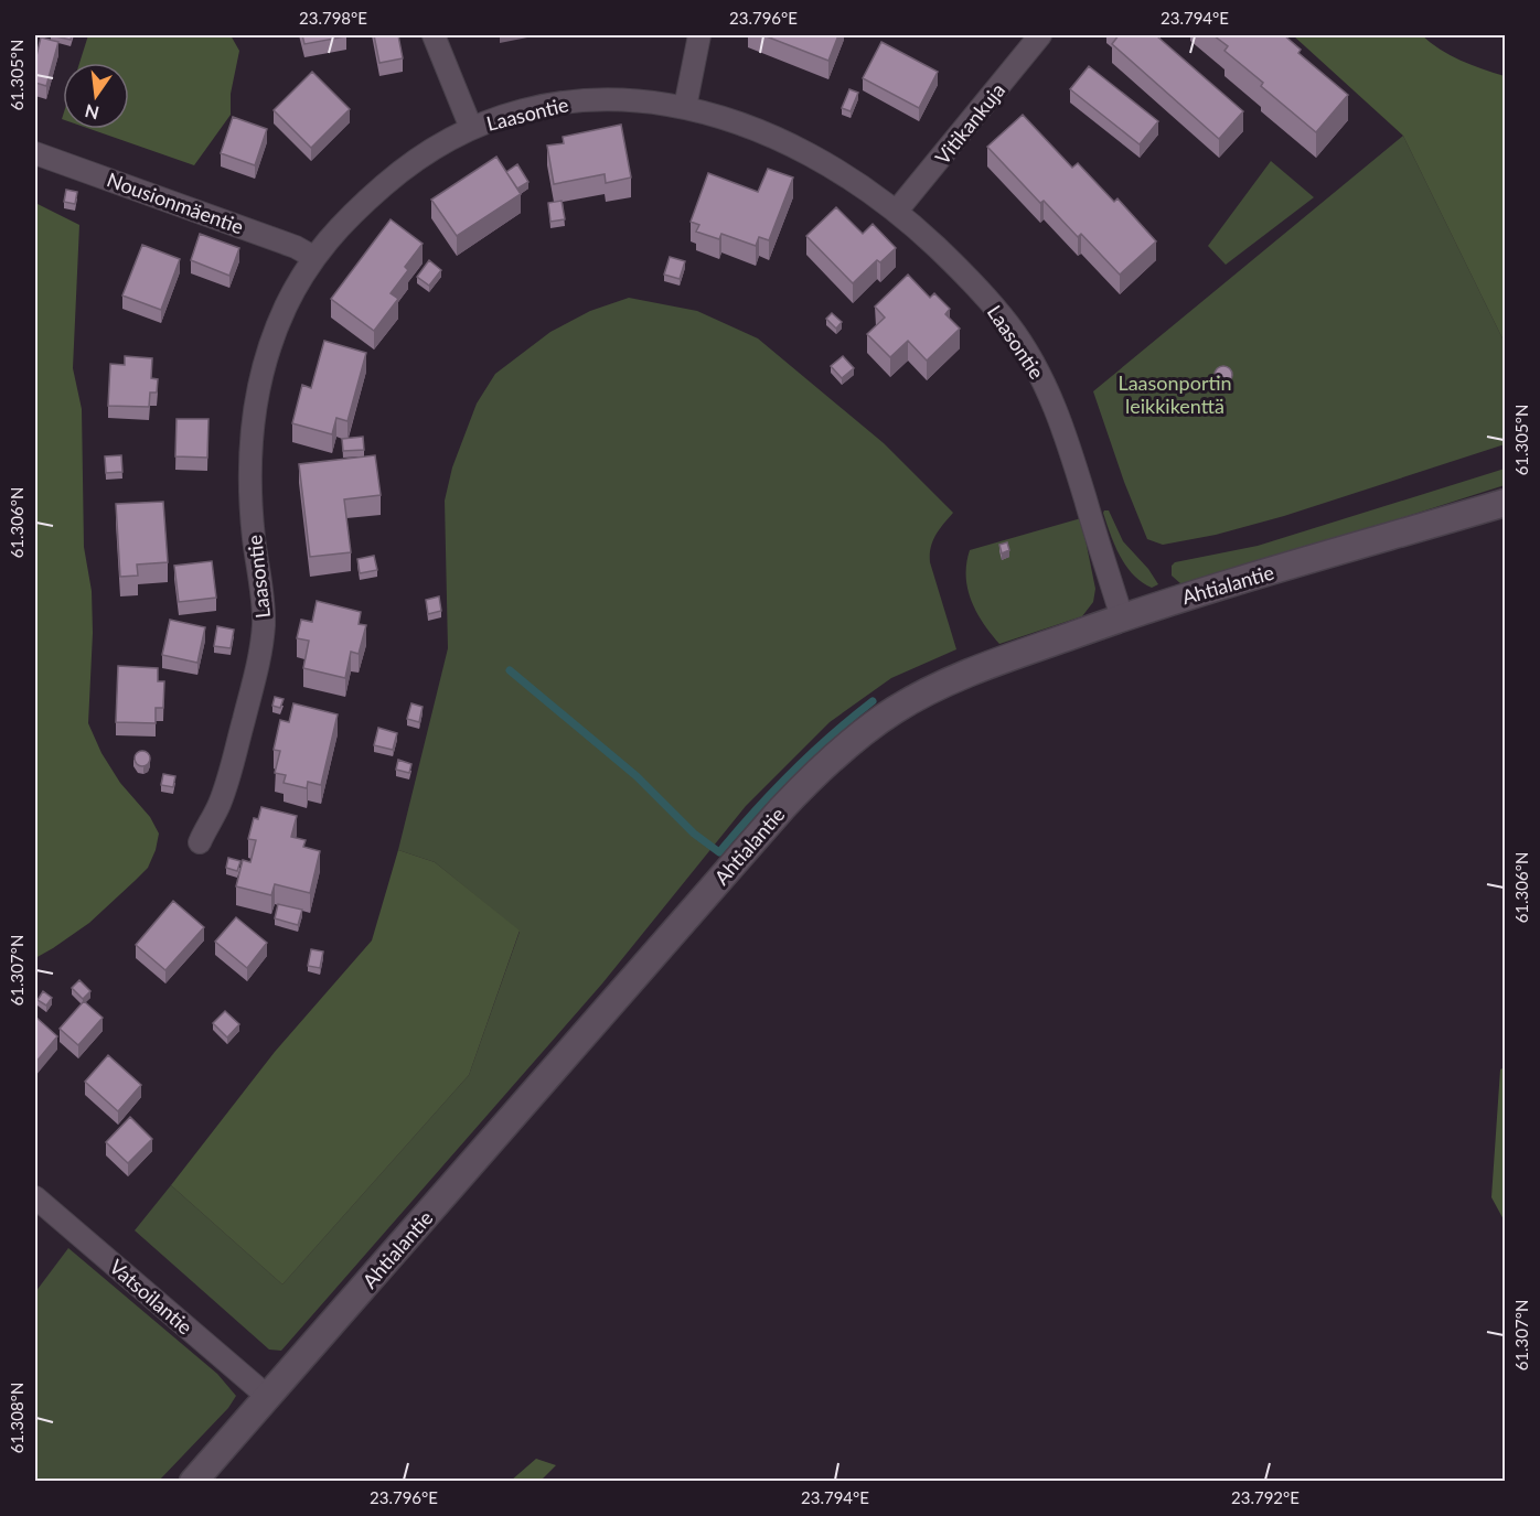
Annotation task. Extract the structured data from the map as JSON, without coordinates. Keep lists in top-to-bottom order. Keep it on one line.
{"streets":{"street":["Laasontie","Vitikankuja","Nousionmäentie","Ahtialantie","Vatsoilantie"]},"crossings":[["Laasontie","Vitikankuja"],["Laasontie","Nousionmäentie"],["Laasontie","Ahtialantie"],["Ahtialantie","Vatsoilantie"]],"parks":["Laasonportin leikkikenttä"],"north":"bottom","coordinates":["23.798°E","23.796°E","23.794°E","61.305°N","61.306°N","61.307°N","61.308°N","23.792°E"]}
